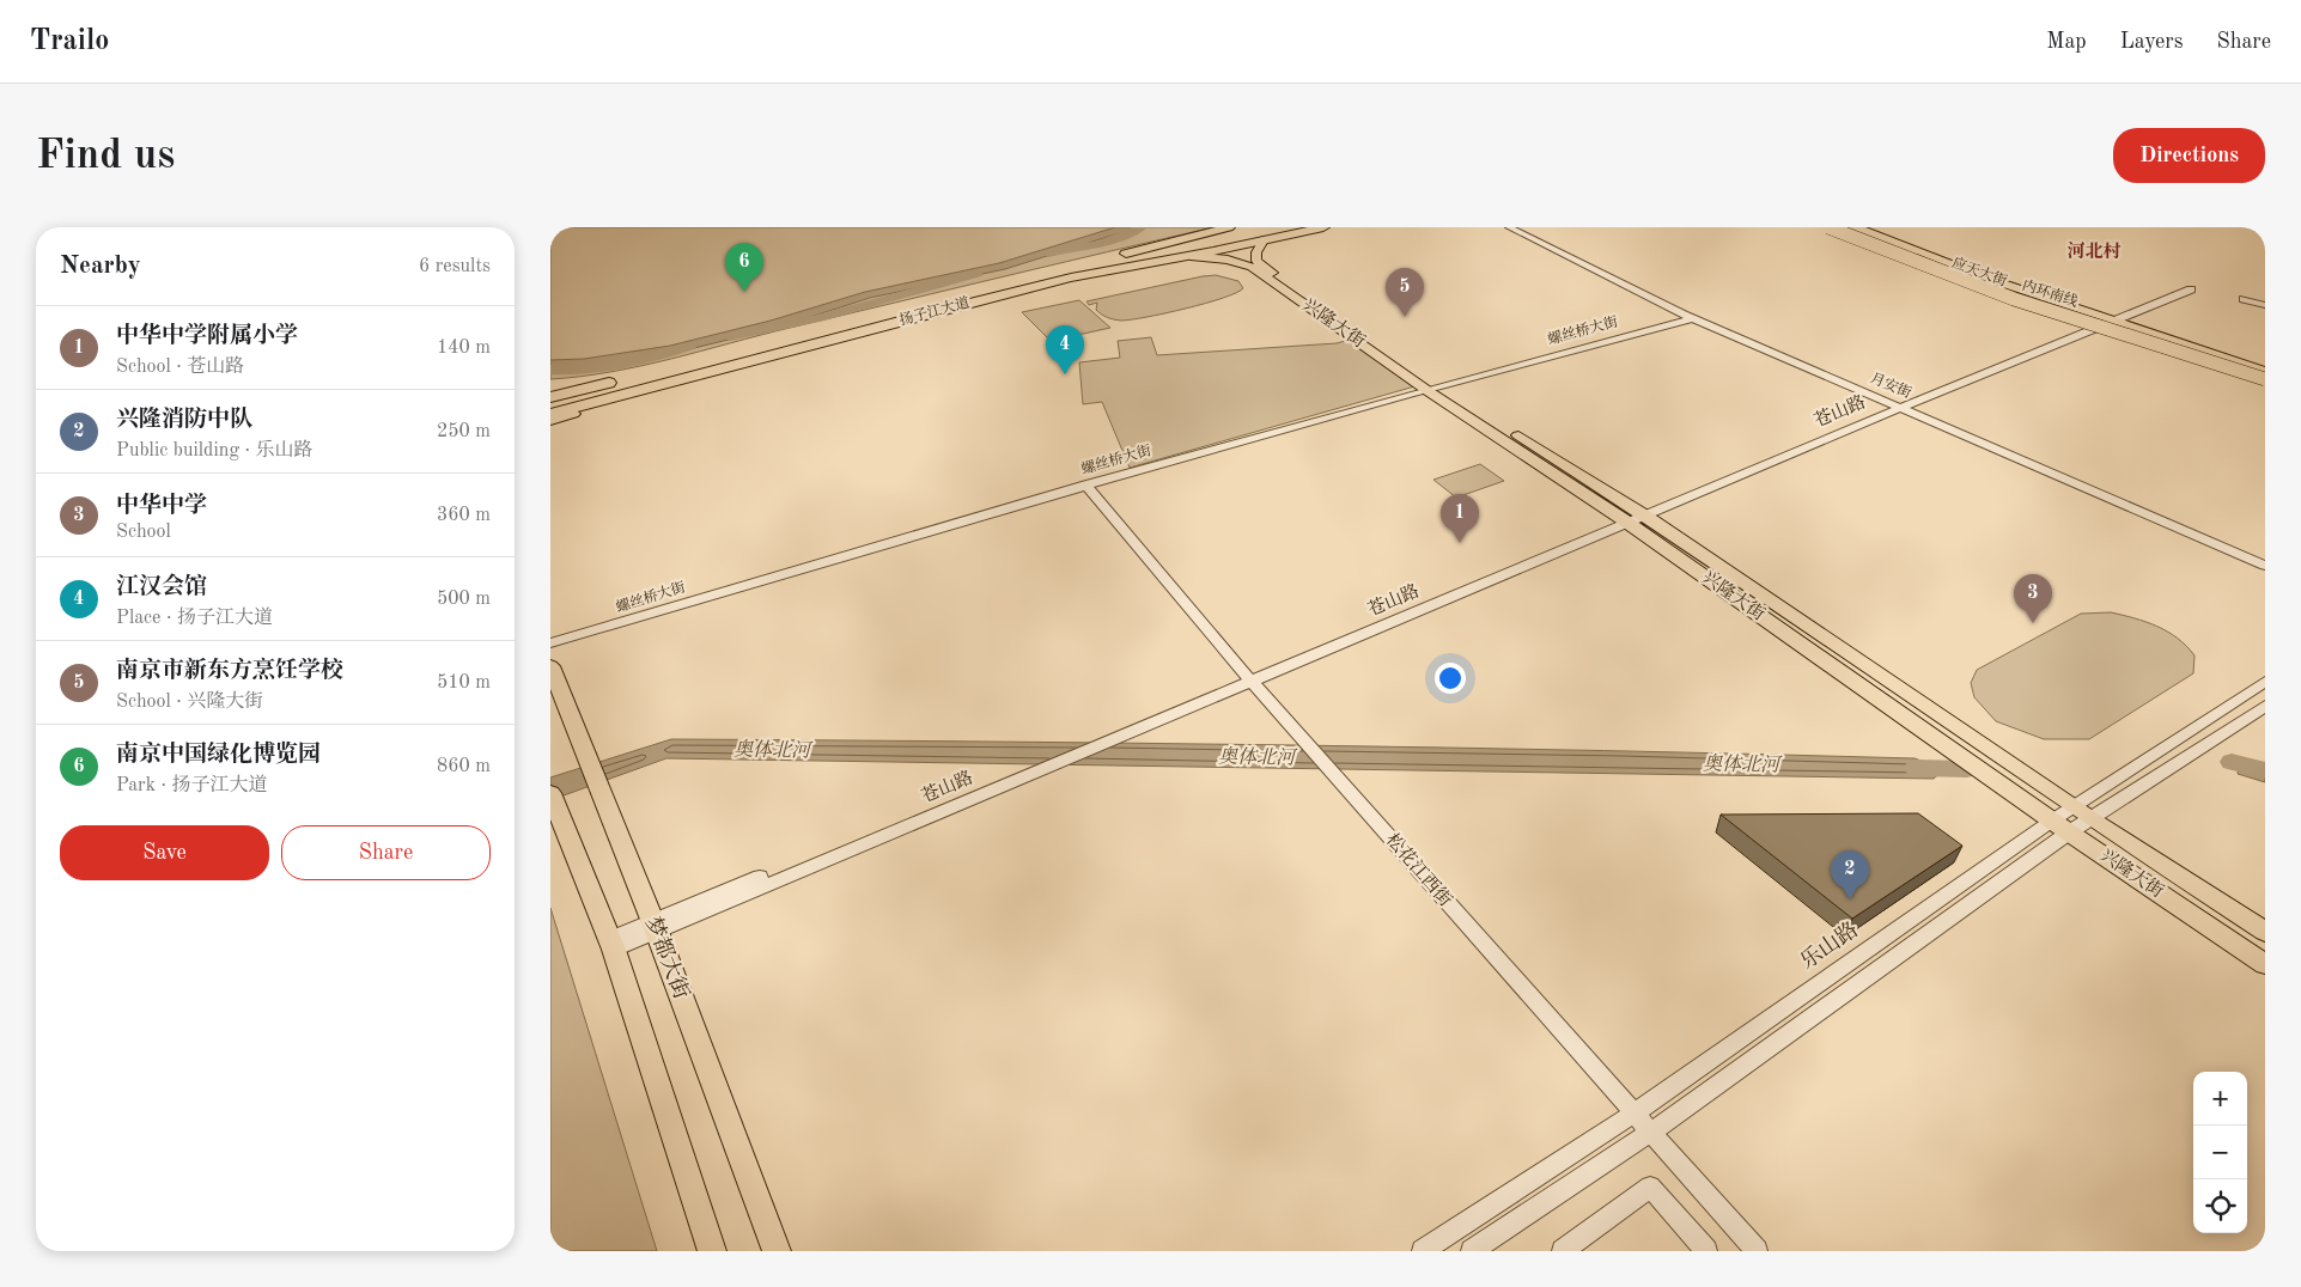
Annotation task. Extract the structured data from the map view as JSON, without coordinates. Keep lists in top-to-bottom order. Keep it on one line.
{"streets":{"highway":["内环南线","扬子江大道"],"main road":["应天大街","兴隆大街","梦都大街"],"street":["螺丝桥大街","月安街","苍山路","松花江西街","乐山路"]},"crossings":[["应天大街","苍山路"],["扬子江大道","兴隆大街"],["兴隆大街","螺丝桥大街"],["兴隆大街","苍山路"],["兴隆大街","乐山路"],["螺丝桥大街","月安街"],["螺丝桥大街","松花江西街"],["月安街","苍山路"],["苍山路","松花江西街"],["苍山路","梦都大街"],["松花江西街","乐山路"]],"districts":["河北村"],"water":["奥体北河"],"page":{"header":"Trailo","nav":["Map","Layers","Share"],"buttons":["Directions",["Save","Share"]],"title":"Find us","heading":["Nearby","6 results"],"pins":["6","5","4","1","3","2"],"list":[{"mark":"1","name":"中华中学附属小学","note":"School · 苍山路","value":"140 m"},{"mark":"2","name":"兴隆消防中队","note":"Public building · 乐山路","value":"250 m"},{"mark":"3","name":"中华中学","note":"School","value":"360 m"},{"mark":"4","name":"江汉会馆","note":"Place · 扬子江大道","value":"500 m"},{"mark":"5","name":"南京市新东方烹饪学校","note":"School · 兴隆大街","value":"510 m"},{"mark":"6","name":"南京中国绿化博览园","note":"Park · 扬子江大道","value":"860 m"}],"map_buttons":["+","−"]}}
